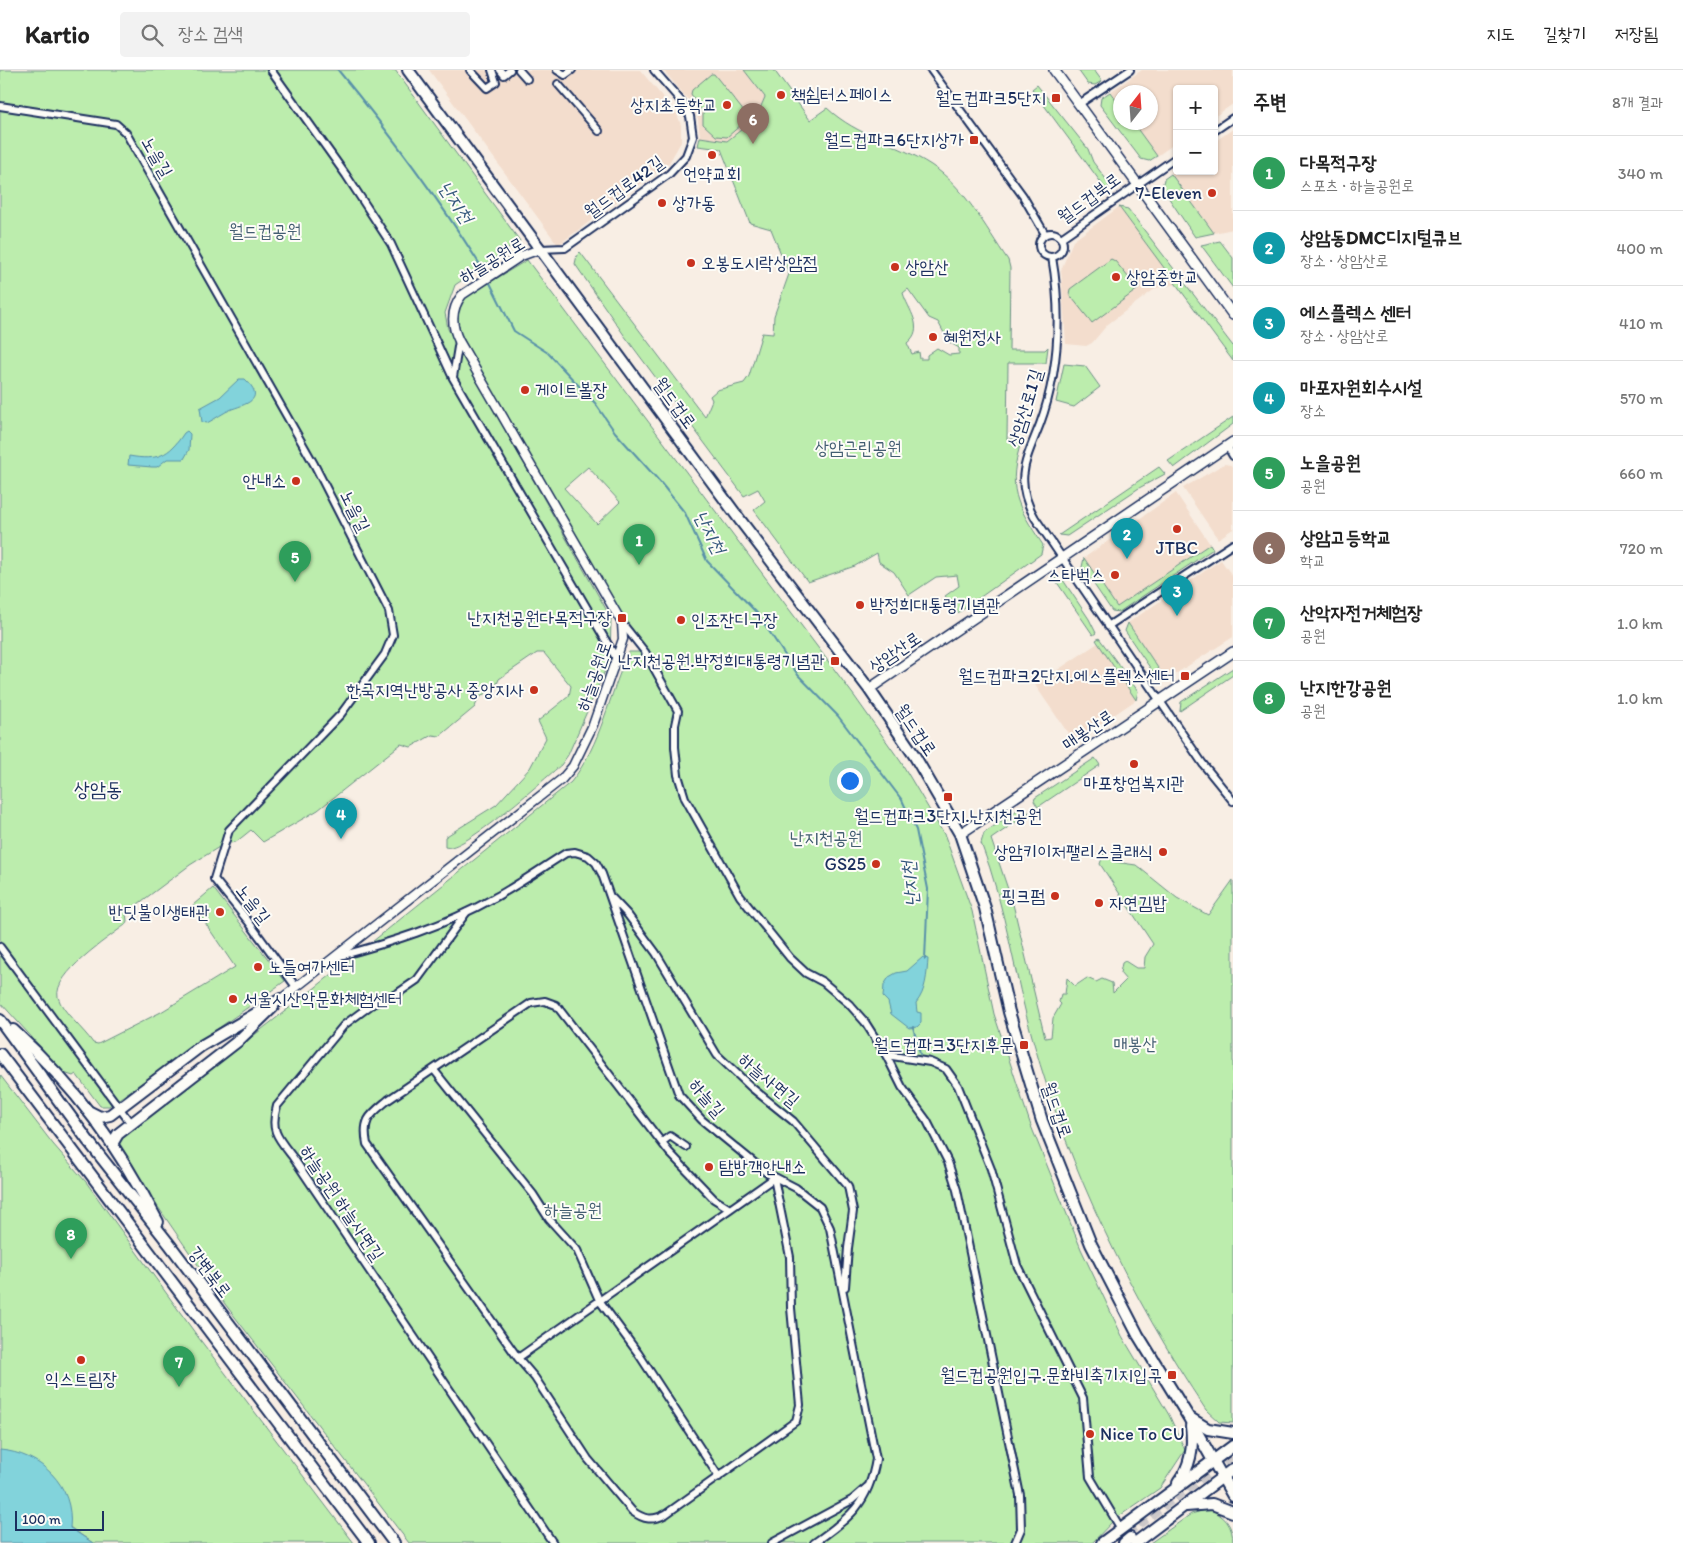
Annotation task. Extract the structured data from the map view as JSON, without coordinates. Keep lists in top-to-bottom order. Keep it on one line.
{"streets":{"main road":["월드컵북로","월드컵로","상암산로","매봉산로","강변북로"],"street":["노을길","월드컵로42길","하늘공원로","상암산로1길","하늘사면길","하늘길","하늘공원 하늘사면길"]},"crossings":[["노을길","하늘공원로"],["월드컵로42길","하늘공원로"],["월드컵로42길","월드컵로"],["월드컵북로","상암산로1길"],["하늘공원로","월드컵로"],["하늘공원로","하늘길"],["월드컵로","상암산로"],["월드컵로","매봉산로"],["상암산로1길","상암산로"],["하늘사면길","하늘길"],["하늘길","하늘공원 하늘사면길"]],"districts":["상암동"],"water":["난지천"],"parks":["월드컵공원","상암근린공원","난지천공원","매봉산","하늘공원"],"places":{"other":["책쉼터스페이스","상지초등학교","언약교회","7-Eleven","상가동","오봉도시락상암점","상암산","상암중학교","혜원정사","게이트볼장","안내소","JTBC","스타벅스","박정희대통령기념관","인조잔디구장","한국지역난방공사 중앙지사","마포창업복지관","상암키이저팰리스클래식","GS25","핑크펌","자연김밥","반딧불이생태관","노들여가센터","서울시산악문화체험센터","탐방객안내소","익스트림장","Nice To CU"],"transit":["월드컵파크5단지","월드컵파크6단지상가","난지천공원다목적구장","난지천공원.박정희대통령기념관","월드컵파크2단지.에스플렉스센터","월드컵파크3단지.난지천공원","월드컵파크3단지후문","월드컵공원입구.문화비축기지입구"]},"scale_bar":"100 m","north":"top","page":{"header":"Kartio","search":"장소 검색","nav":["지도","길찾기","저장됨"],"heading":["주변","8개 결과"],"map_buttons":["+","−"],"pins":["6","2","1","5","3","4","8","7"],"list":[{"mark":"1","name":"다목적구장","note":"스포츠 · 하늘공원로","value":"340 m"},{"mark":"2","name":"상암동DMC디지털큐브","note":"장소 · 상암산로","value":"400 m"},{"mark":"3","name":"에스플렉스 센터","note":"장소 · 상암산로","value":"410 m"},{"mark":"4","name":"마포자원회수시설","note":"장소","value":"570 m"},{"mark":"5","name":"노을공원","note":"공원","value":"660 m"},{"mark":"6","name":"상암고등학교","note":"학교","value":"720 m"},{"mark":"7","name":"산악자전거체험장","note":"공원","value":"1.0 km"},{"mark":"8","name":"난지한강공원","note":"공원","value":"1.0 km"}],"scale":"100 m"}}
